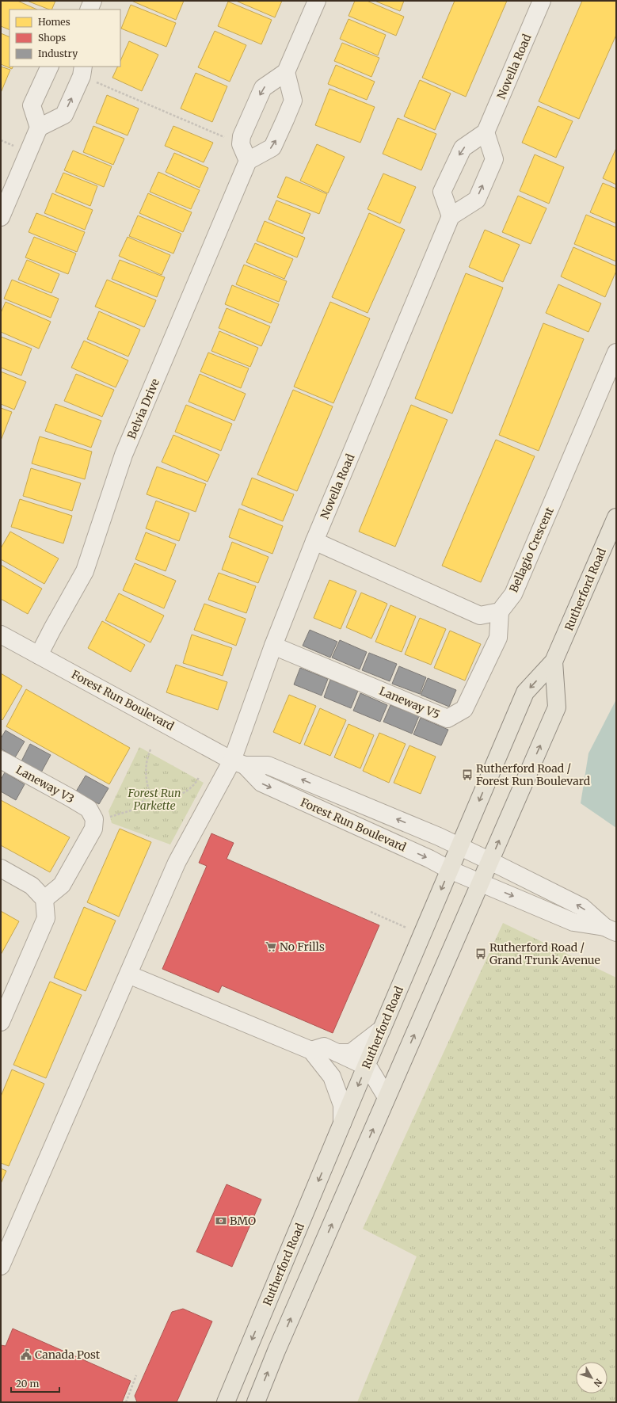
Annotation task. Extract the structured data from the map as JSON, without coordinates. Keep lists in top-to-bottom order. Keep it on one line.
{"streets":{"main road":["Rutherford Road"],"street":["Novella Road","Belvia Drive","Bellagio Crescent","Forest Run Boulevard","Laneway V5","Laneway V3"]},"crossings":[["Novella Road","Forest Run Boulevard"],["Novella Road","Laneway V5"],["Belvia Drive","Forest Run Boulevard"],["Bellagio Crescent","Laneway V5"],["Rutherford Road","Forest Run Boulevard"]],"parks":["Forest Run Parkette"],"places":{"bus stop":["Rutherford Road / Forest Run Boulevard","Rutherford Road / Grand Trunk Avenue"],"supermarket":["No Frills"],"bank":["BMO"],"public building":["Canada Post"]},"legend":["Homes","Shops","Industry"],"scale_bar":"20 m","north":"bottom right"}
